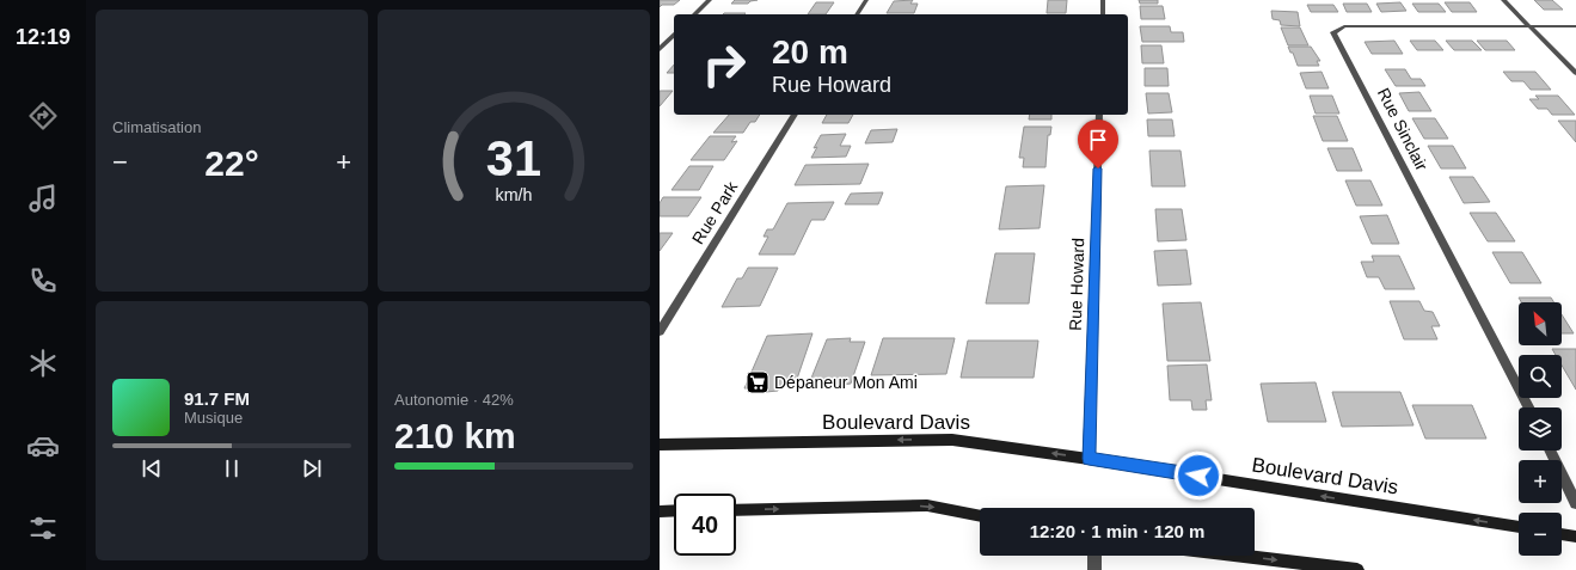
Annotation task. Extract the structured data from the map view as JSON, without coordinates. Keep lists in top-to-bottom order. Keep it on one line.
{"streets":{"street":["Rue Sinclair","Rue Park","Rue Howard","Boulevard Davis"]},"crossings":[["Rue Howard","Boulevard Davis"]],"places":{"supermarket":["Dépaneur Mon Ami"]},"north":"top left","page":{"tabs":"12:19","tile":["Climatisation",["Autonomie · 42%","210 km"]],"turn":["20 m","Rue Howard"],"heat":["−","22°","+"],"map_buttons":["+","−"],"song":["91.7 FM","Musique"],"limit":"40","trip":"12:20 · 1 min · 120 m","gauge":["31","km/h"]}}
